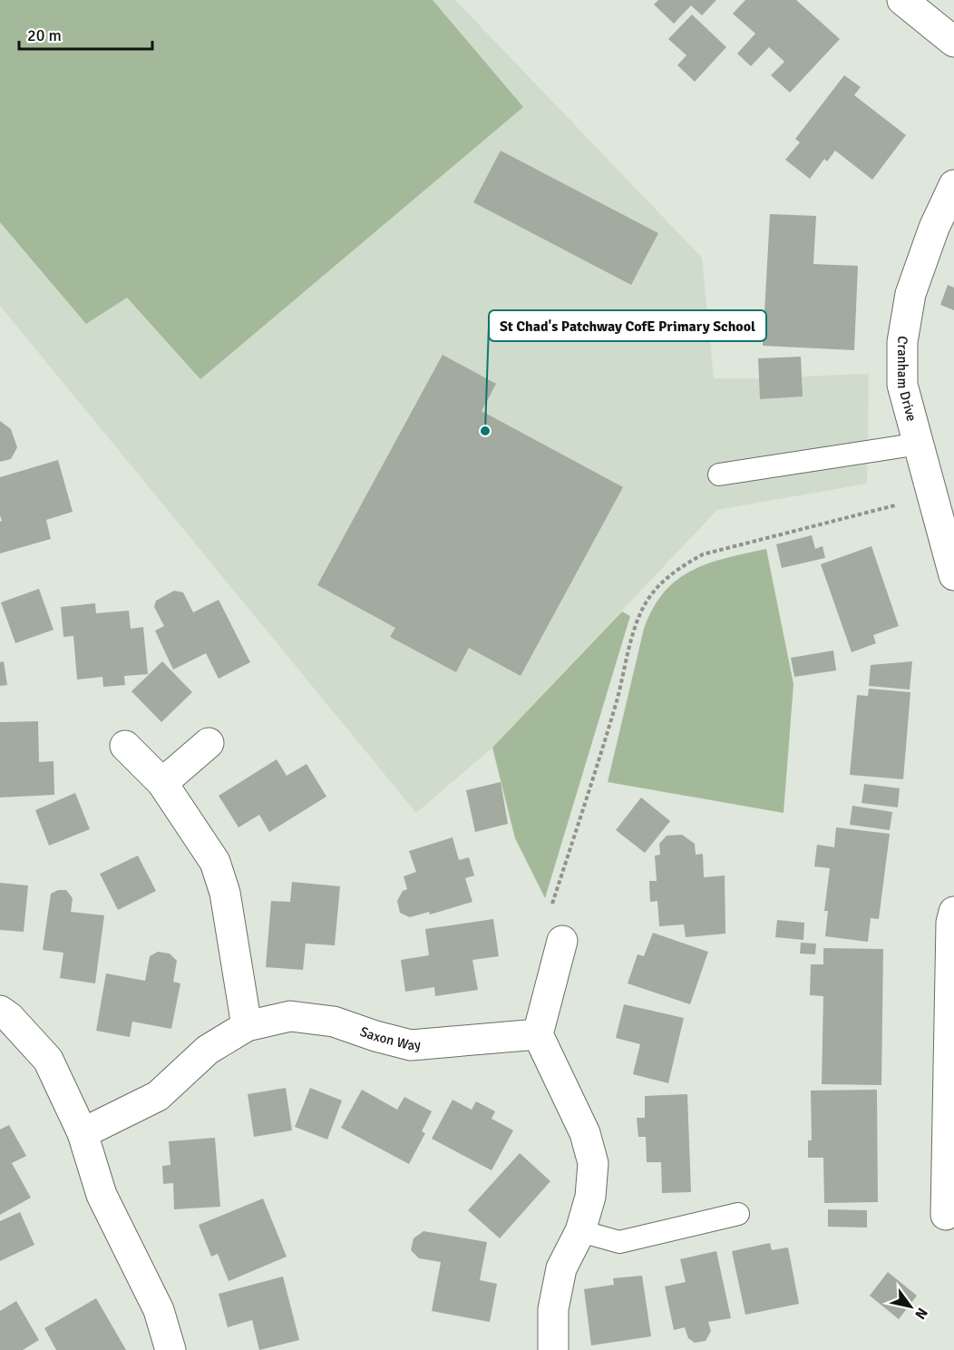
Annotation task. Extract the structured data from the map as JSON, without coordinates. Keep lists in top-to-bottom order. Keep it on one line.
{"streets":{"street":["Cranham Drive","Saxon Way"]},"places":["St Chad's Patchway CofE Primary School"],"scale_bar":"20 m","north":"bottom right"}
